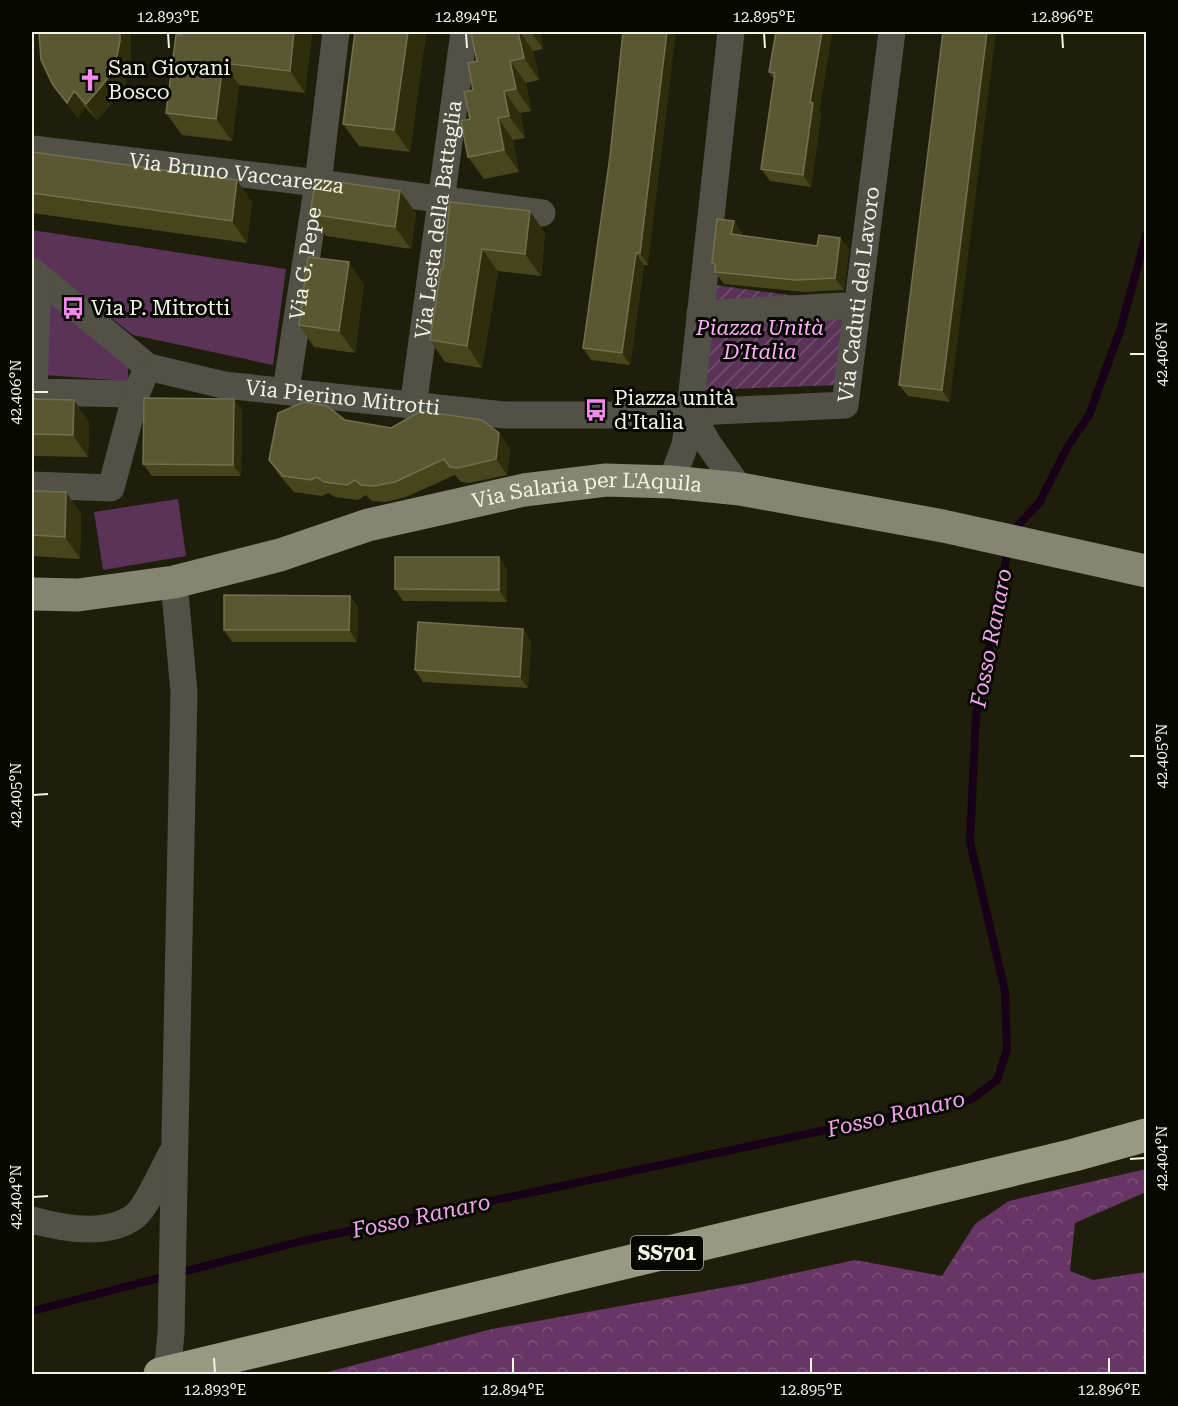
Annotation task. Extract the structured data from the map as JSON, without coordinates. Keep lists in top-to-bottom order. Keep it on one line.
{"streets":{"highway":["SS701"],"main road":["Via Salaria per L'Aquila"],"street":["Via Bruno Vaccarezza","Via Lesta della Battaglia","Via G. Pepe","Via Caduti del Lavoro","Via Pierino Mitrotti"]},"crossings":[["Via Bruno Vaccarezza","Via Lesta della Battaglia"],["Via Bruno Vaccarezza","Via G. Pepe"],["Via Lesta della Battaglia","Via Pierino Mitrotti"],["Via G. Pepe","Via Pierino Mitrotti"],["Via Caduti del Lavoro","Via Pierino Mitrotti"]],"water":["Fosso Ranaro"],"parks":["Piazza Unità D'Italia"],"places":{"church":["San Giovani Bosco"],"bus stop":["Via P. Mitrotti","Piazza unità d'Italia"]},"coordinates":["12.893°E","12.894°E","12.895°E","12.896°E","42.406°N","42.405°N","42.404°N"]}
